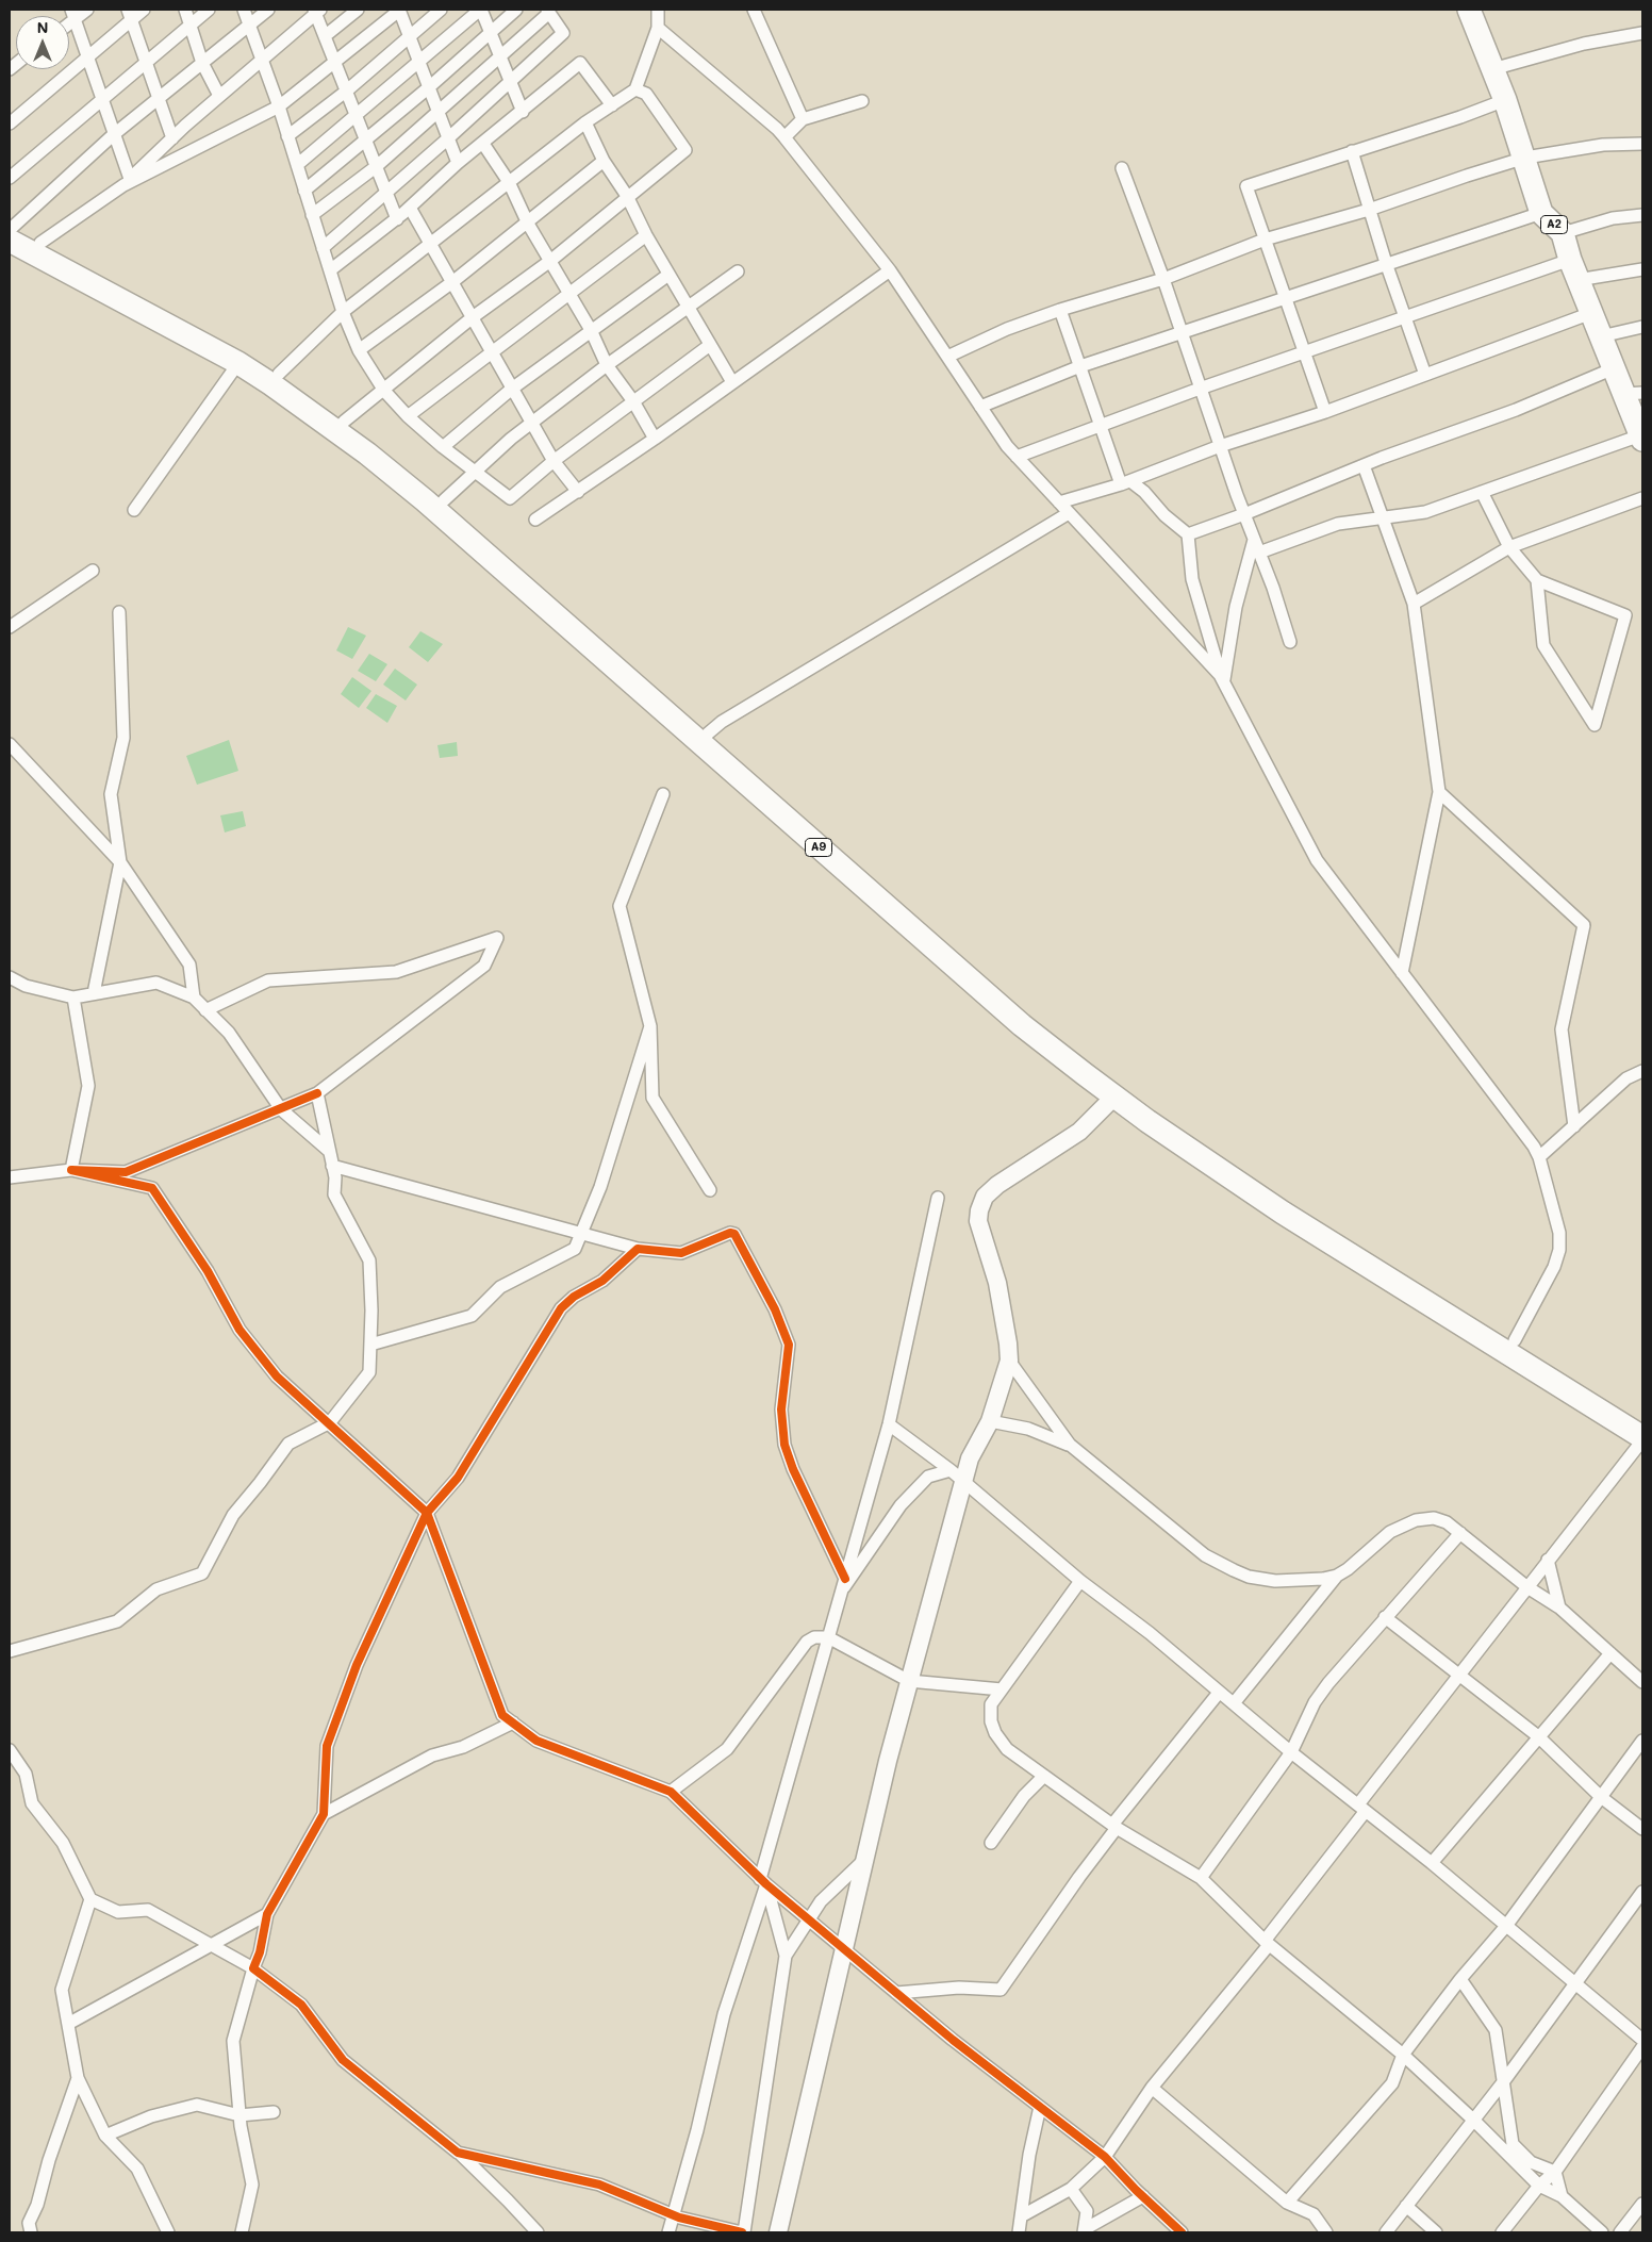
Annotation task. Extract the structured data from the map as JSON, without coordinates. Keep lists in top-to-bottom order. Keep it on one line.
{"streets":{"highway":["A2","A9"]},"north":"top"}
